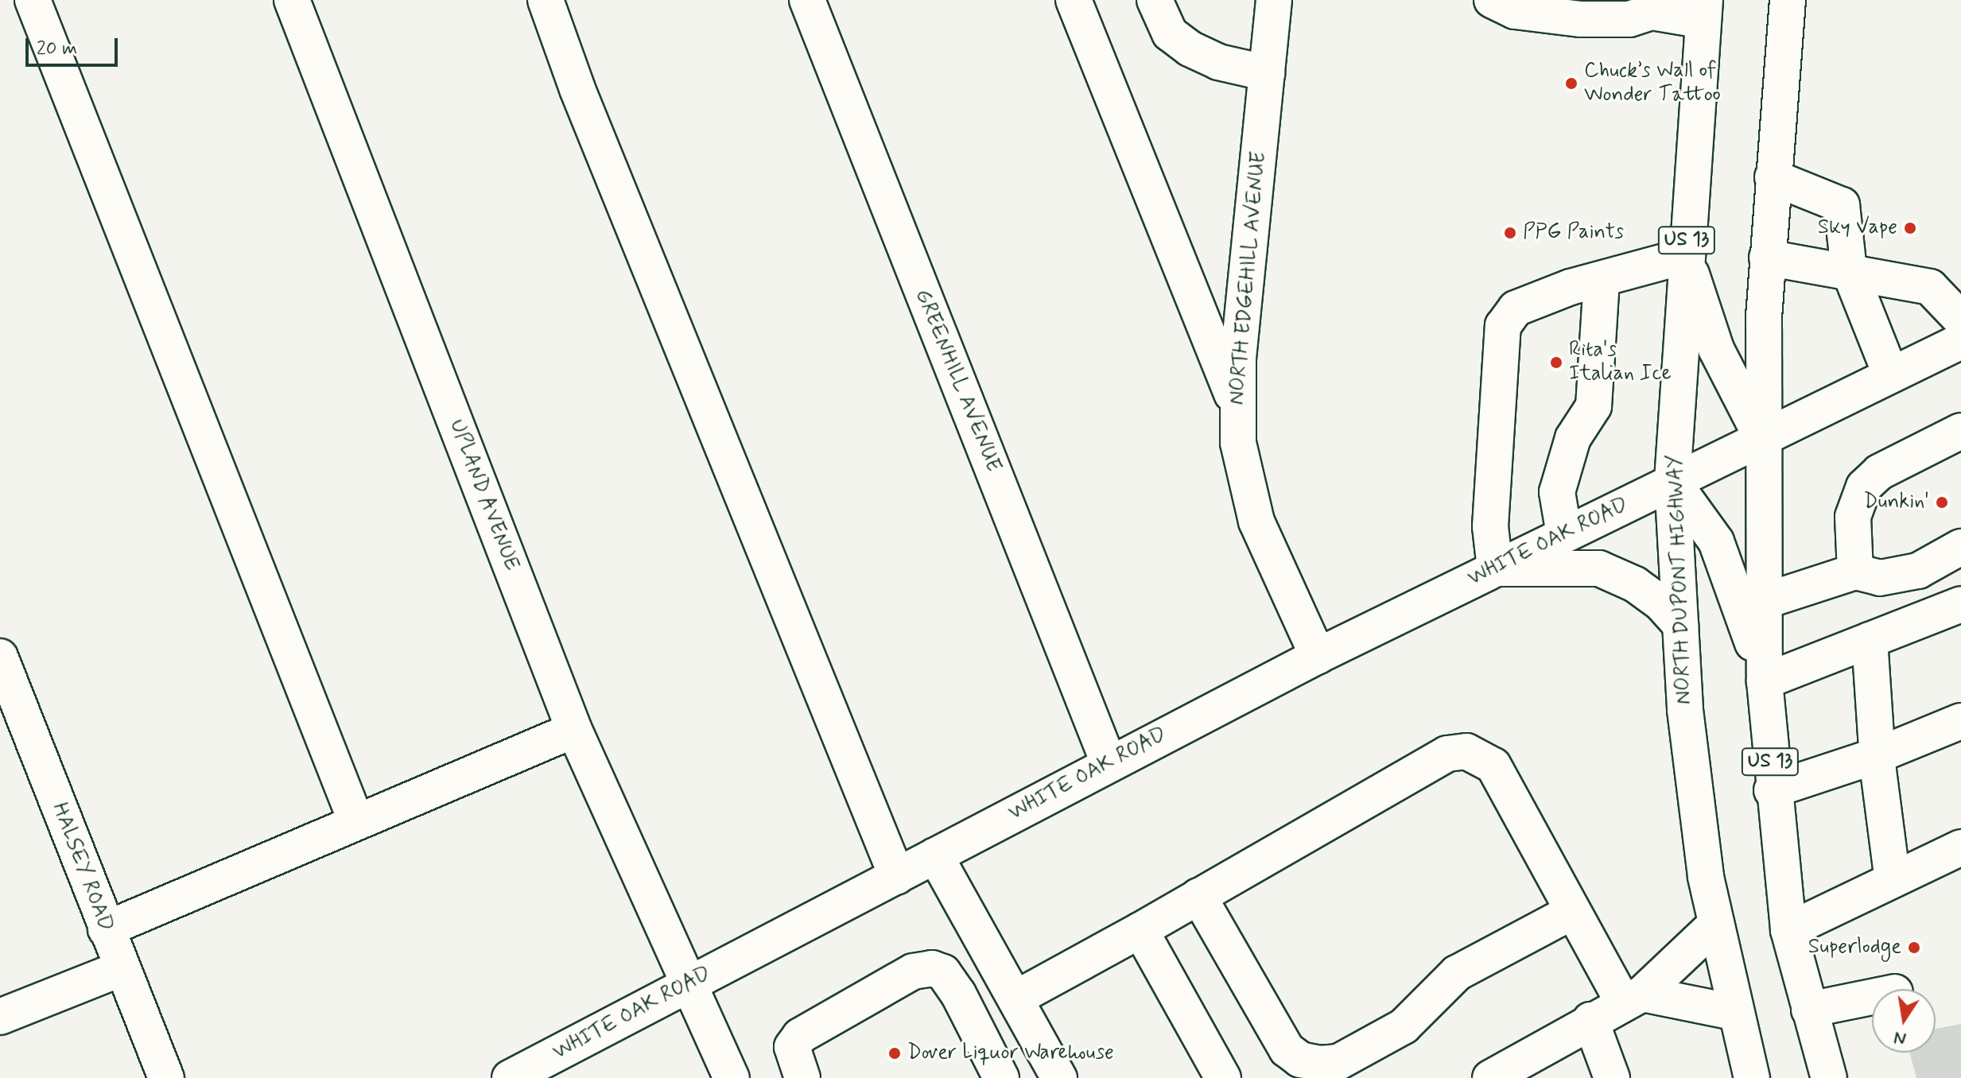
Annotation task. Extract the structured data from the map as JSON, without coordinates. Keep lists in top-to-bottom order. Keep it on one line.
{"streets":{"main road":["US 13","NORTH EDGEHILL AVENUE","GREENHILL AVENUE","UPLAND AVENUE","WHITE OAK ROAD","NORTH DUPONT HIGHWAY","HALSEY ROAD"]},"crossings":[["US 13","WHITE OAK ROAD"],["NORTH EDGEHILL AVENUE","WHITE OAK ROAD"],["GREENHILL AVENUE","WHITE OAK ROAD"],["UPLAND AVENUE","WHITE OAK ROAD"],["WHITE OAK ROAD","NORTH DUPONT HIGHWAY"]],"places":["Chuck’s Wall of Wonder Tattoo","Sky Vape","PPG Paints","Rita's Italian Ice","Dunkin'","Superlodge","Dover Liquor Warehouse"],"scale_bar":"20 m","north":"bottom"}
